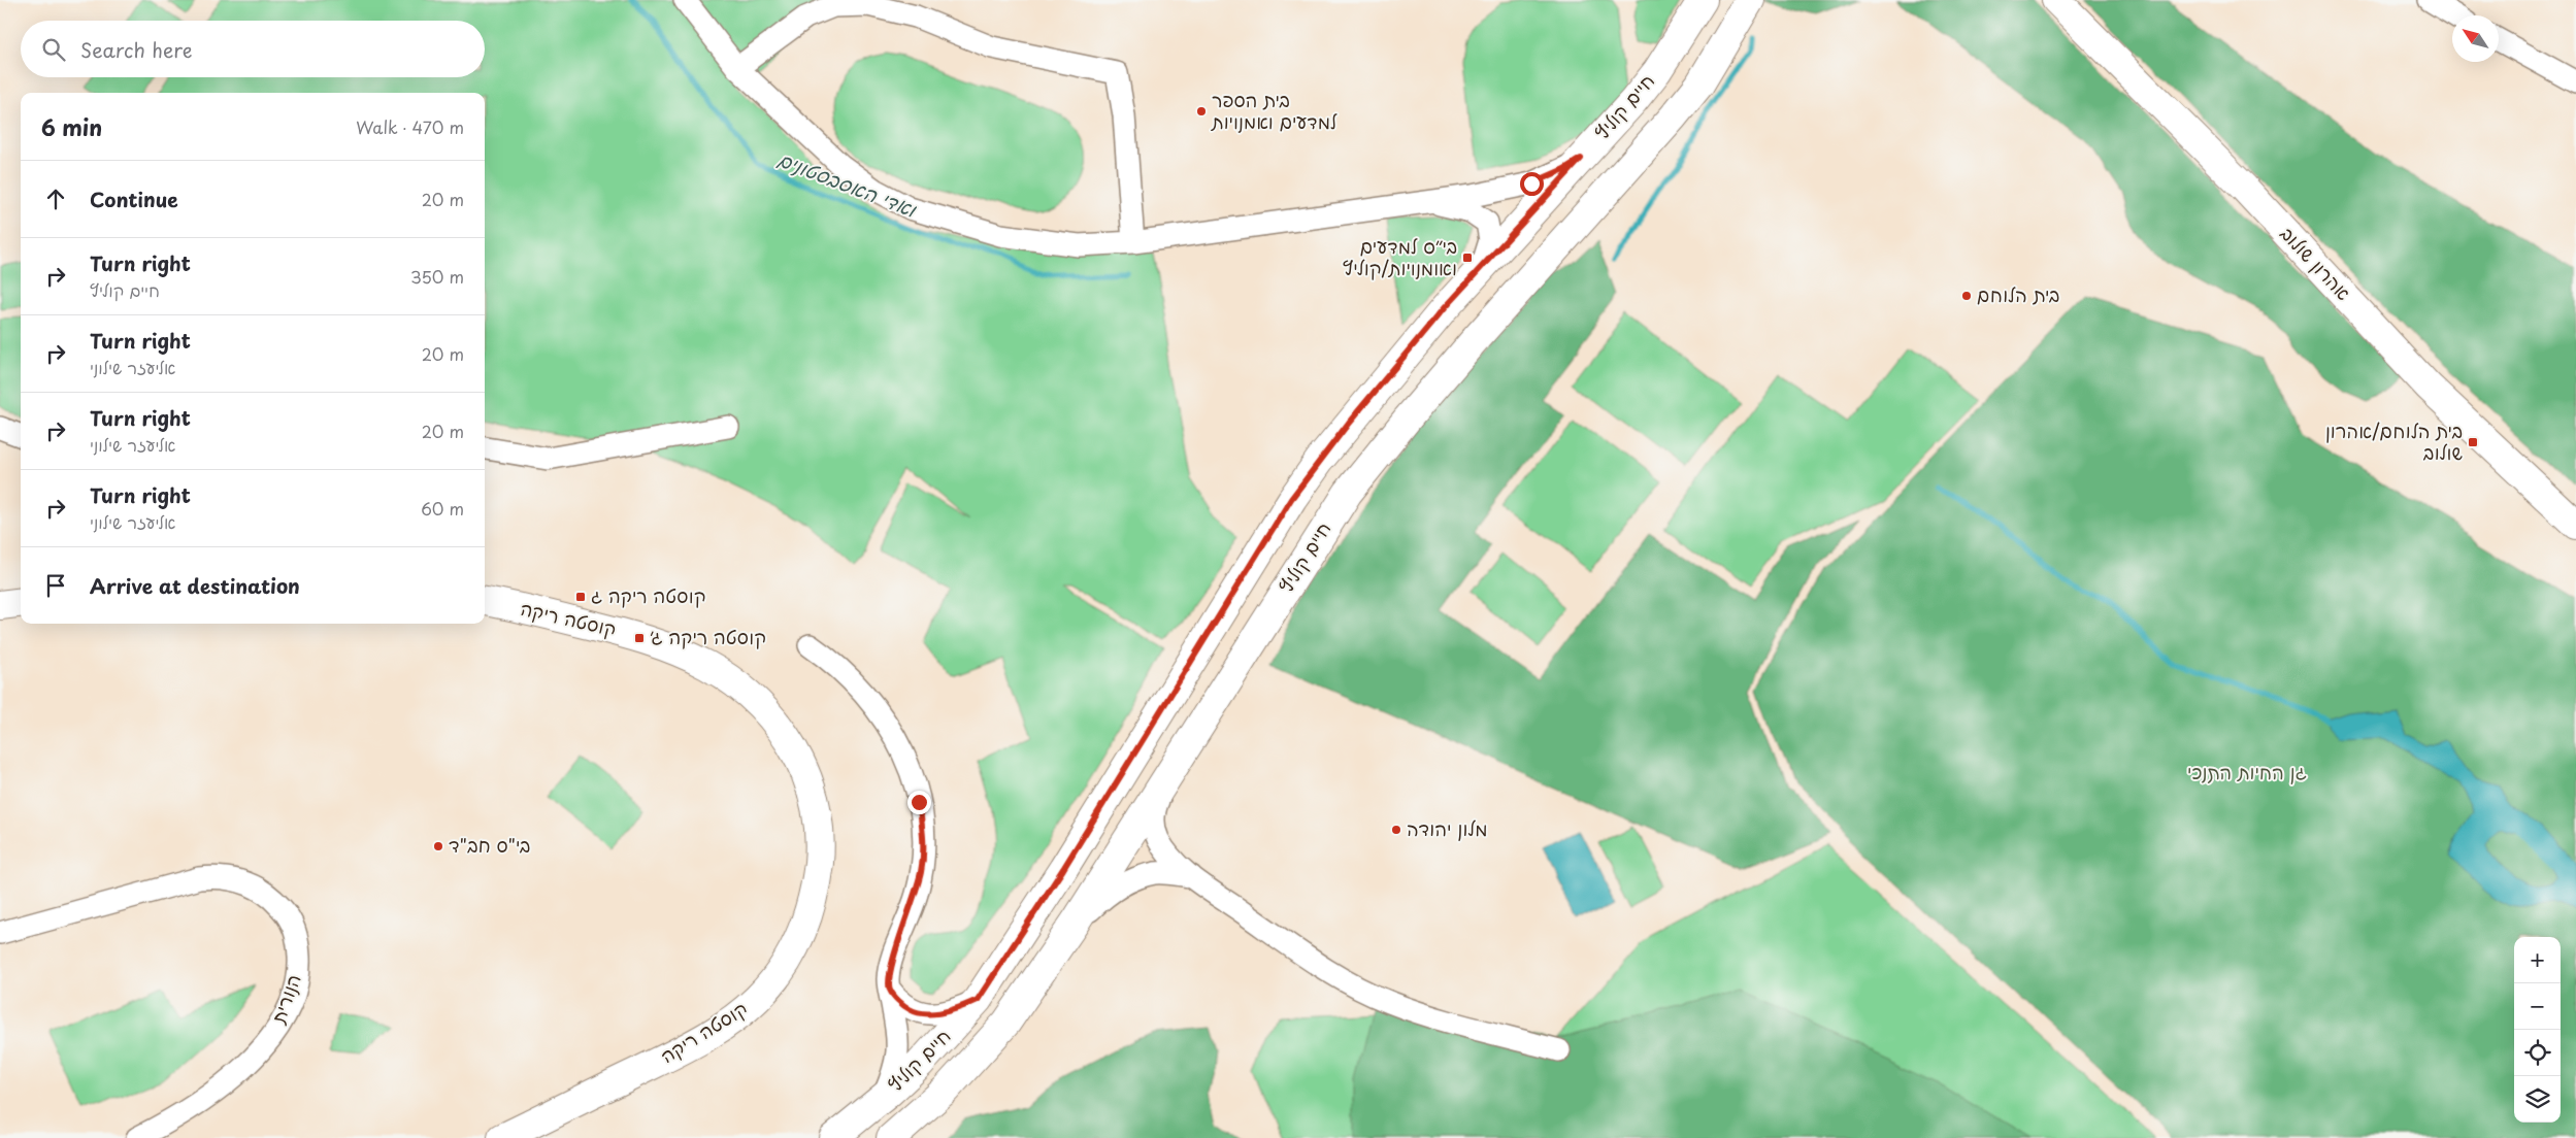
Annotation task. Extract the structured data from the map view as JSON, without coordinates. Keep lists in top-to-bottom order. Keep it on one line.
{"streets":{"main road":["חיים קוליץ","אהרון שולוב","קוסטה ריקה"],"street":["הנורית"]},"water":["ואדי האסבסטונים"],"parks":["גן החיות התנכי"],"places":{"other":["בית הספר למדעים ואמנויות","בית הלוחם","מלון יהודה","בי\"ס חב\"ד"],"transit":["בי״ס למדעים ואומנויות/קוליץ","בית הלוחם/אהרון שולוב","קוסטה ריקה ג","קוסטה ריקה ג׳"]},"north":"top left","page":{"search":"Search here","heading":["6 min","Walk · 470 m"],"list":[["Continue","20 m"],["Turn right","חיים קוליץ","350 m"],["Turn right","אליעזר שילוני","20 m"],["Turn right","אליעזר שילוני","20 m"],["Turn right","אליעזר שילוני","60 m"],"Arrive at destination"],"map_buttons":["+","−"]}}
